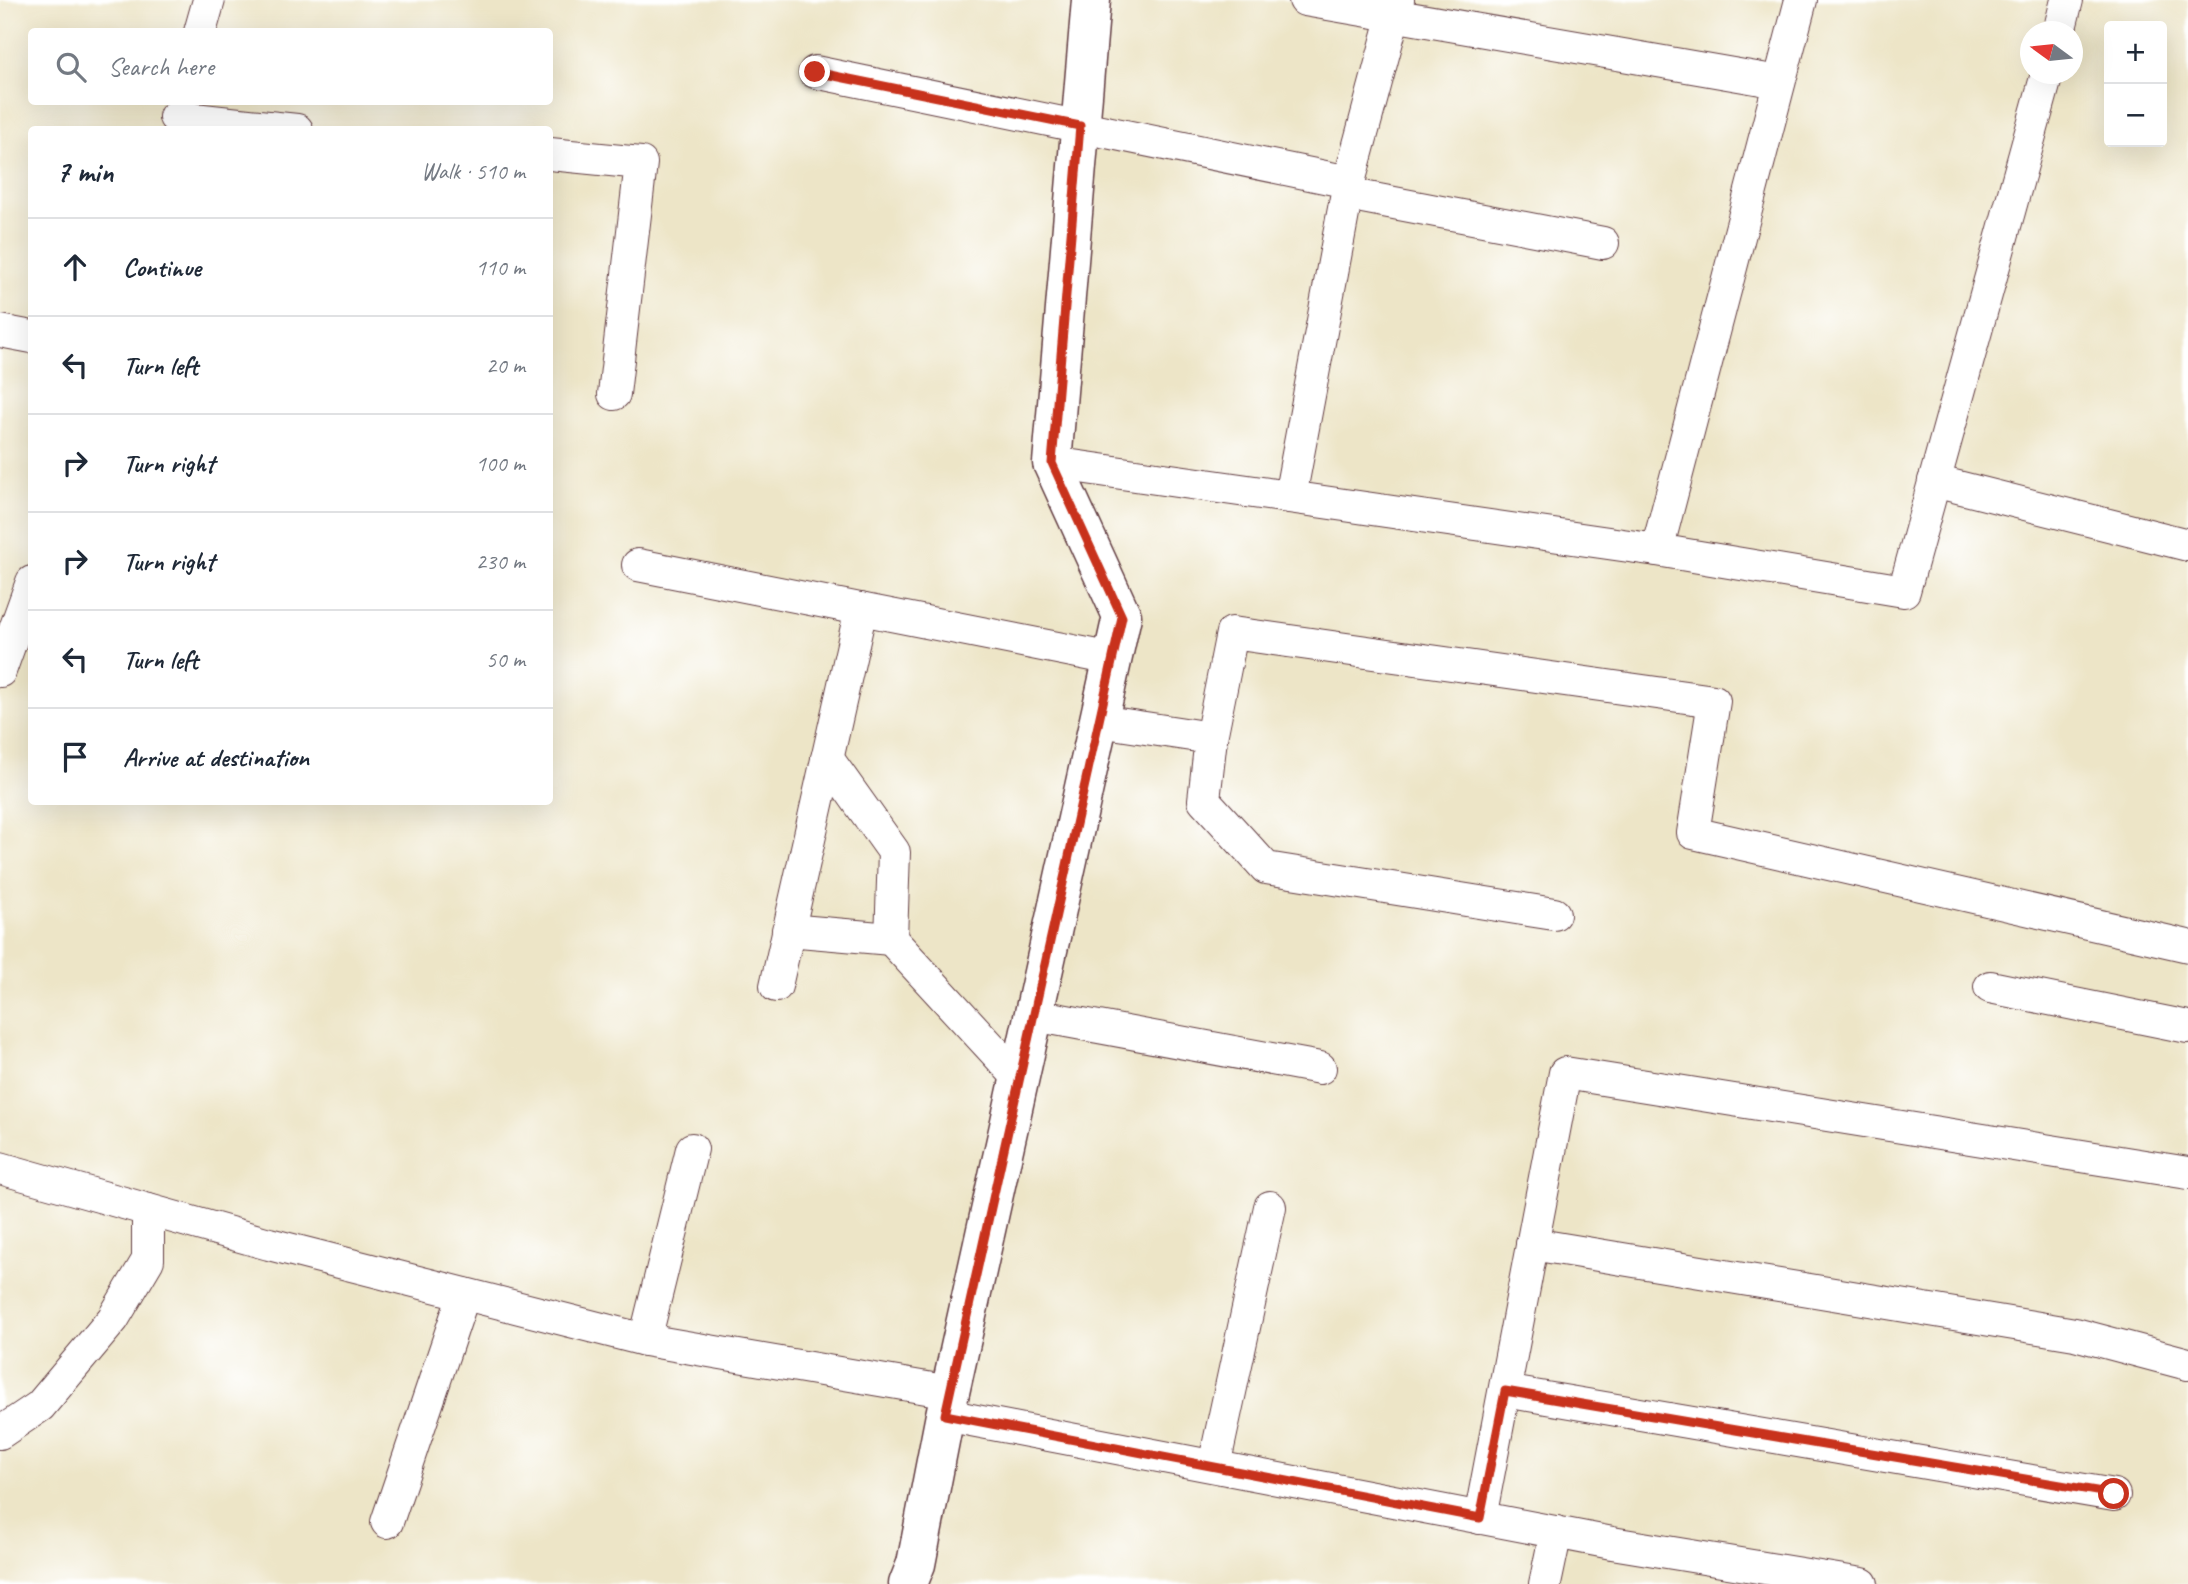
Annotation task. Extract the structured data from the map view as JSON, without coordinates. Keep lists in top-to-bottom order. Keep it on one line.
{"north":"left","page":{"map_buttons":["+","−"],"search":"Search here","heading":["7 min","Walk · 510 m"],"list":[["Continue","110 m"],["Turn left","20 m"],["Turn right","100 m"],["Turn right","230 m"],["Turn left","50 m"],"Arrive at destination"]}}
